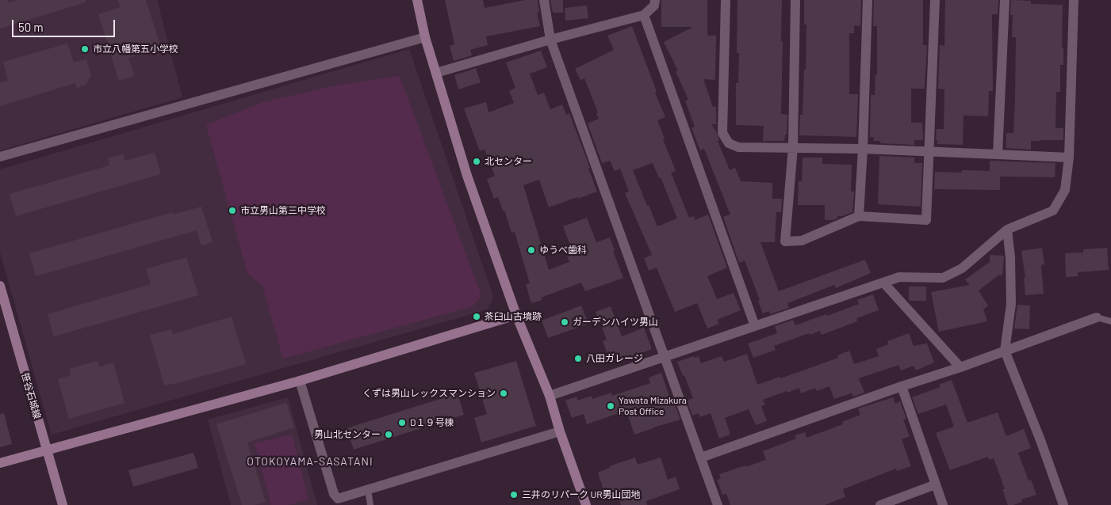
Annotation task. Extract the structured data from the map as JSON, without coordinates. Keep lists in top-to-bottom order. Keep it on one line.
{"streets":{"street":["笹谷石城線"]},"districts":["OTOKOYAMA-SASATANI"],"places":["市立八幡第五小学校","北センター","市立男山第三中学校","ゆうべ歯科","茶臼山古墳跡","ガーデンハイツ男山","八田ガレージ","くずは男山レックスマンション","Yawata Mizakura Post Office","D１９号棟","男山北センター","三井のリパーク UR男山団地"],"scale_bar":"50 m"}
